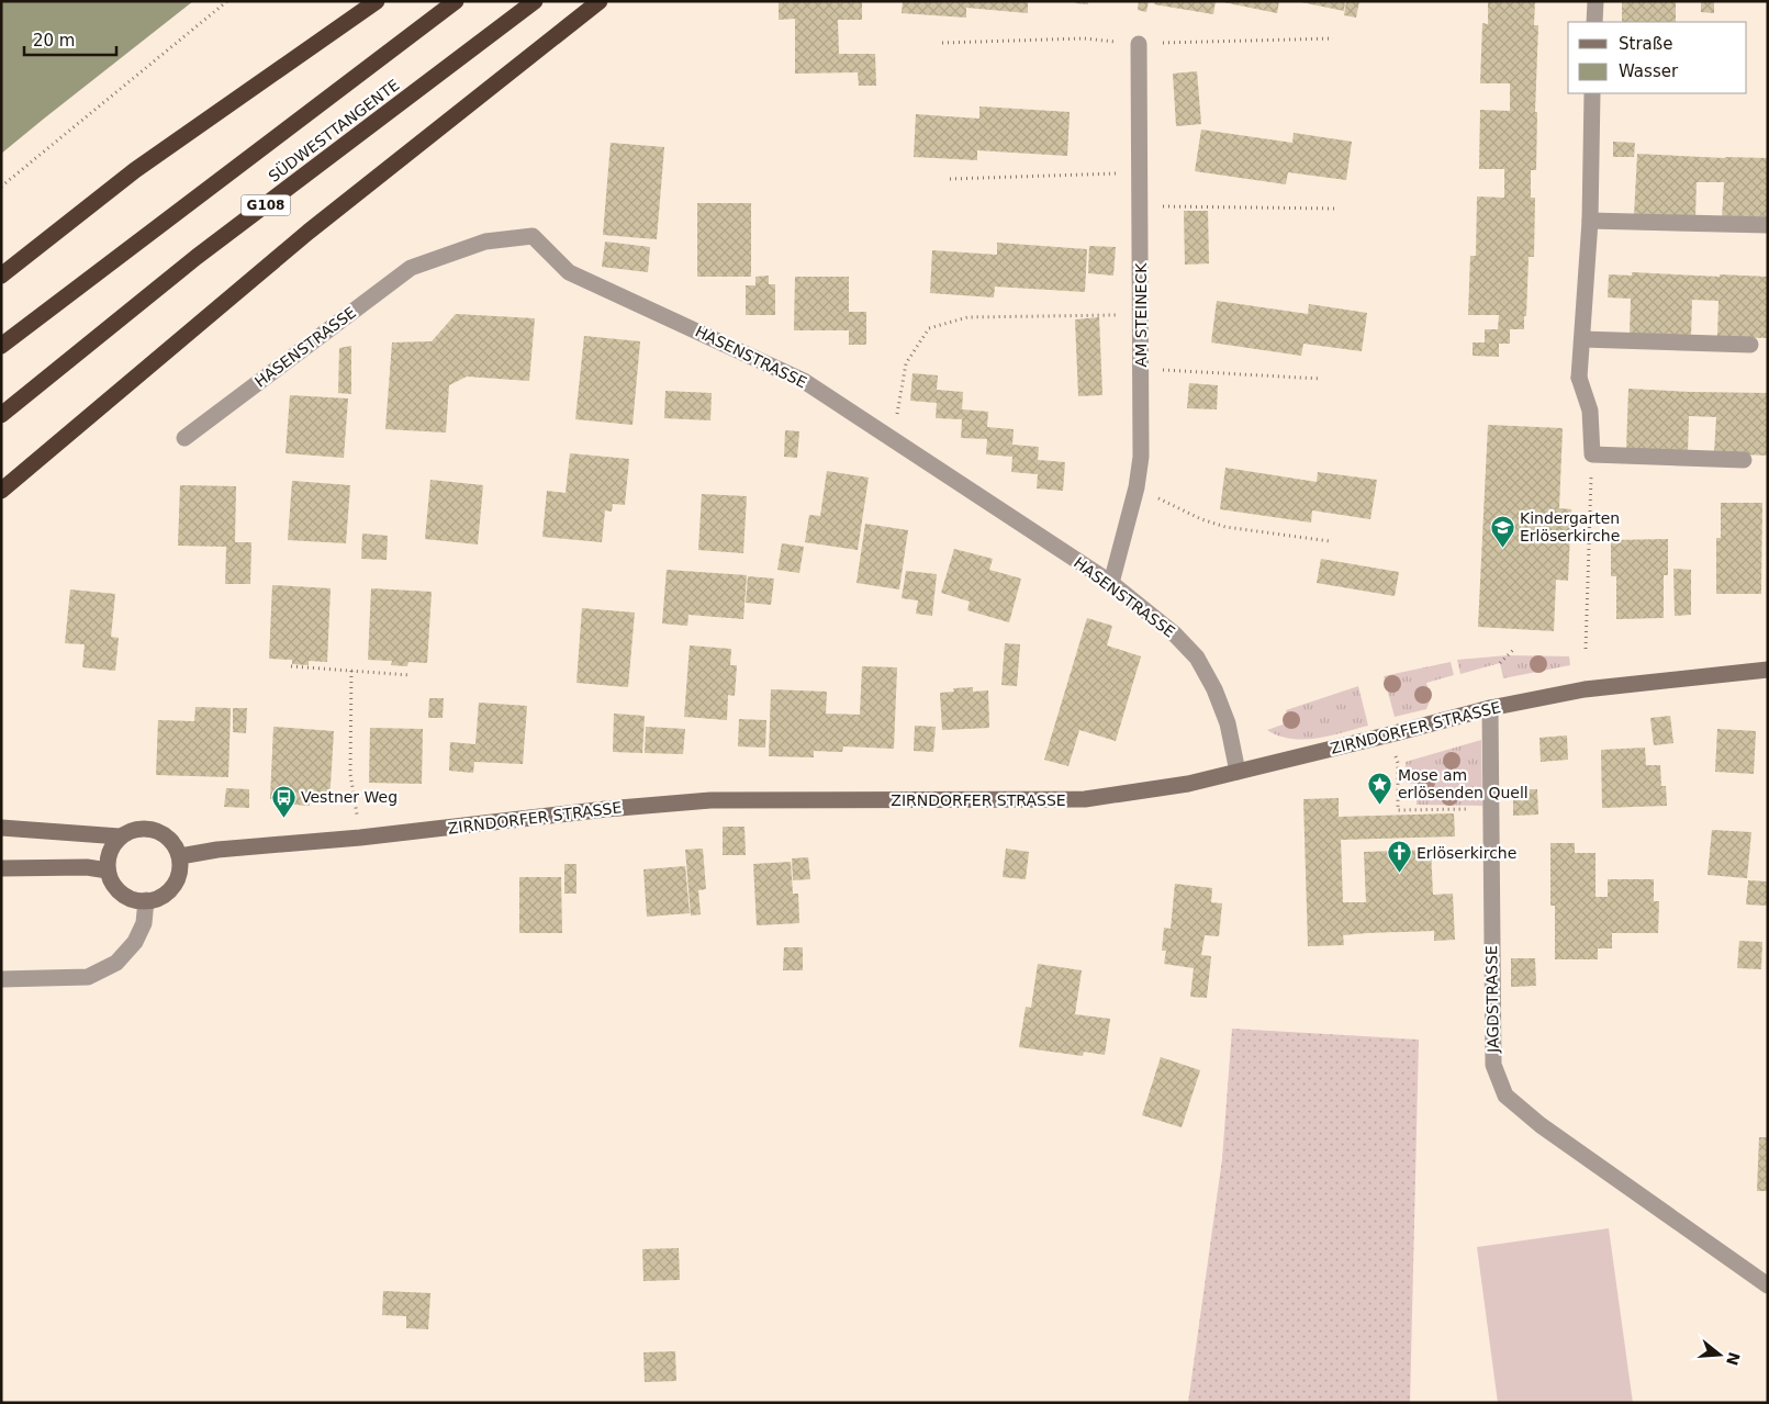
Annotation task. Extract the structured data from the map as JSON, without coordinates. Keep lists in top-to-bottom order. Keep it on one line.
{"streets":{"highway":["SÜDWESTTANGENTE","G108"],"main road":["ZIRNDORFER STRASSE"],"street":["AM STEINECK","HASENSTRASSE","JAGDSTRASSE"]},"crossings":[["AM STEINECK","HASENSTRASSE"],["HASENSTRASSE","ZIRNDORFER STRASSE"],["ZIRNDORFER STRASSE","JAGDSTRASSE"]],"places":{"school or university":["Kindergarten Erlöserkirche"],"place":["Mose am erlösenden Quell"],"bus stop":["Vestner Weg"],"church":["Erlöserkirche"]},"legend":["Straße","Wasser"],"scale_bar":"20 m","north":"right"}
